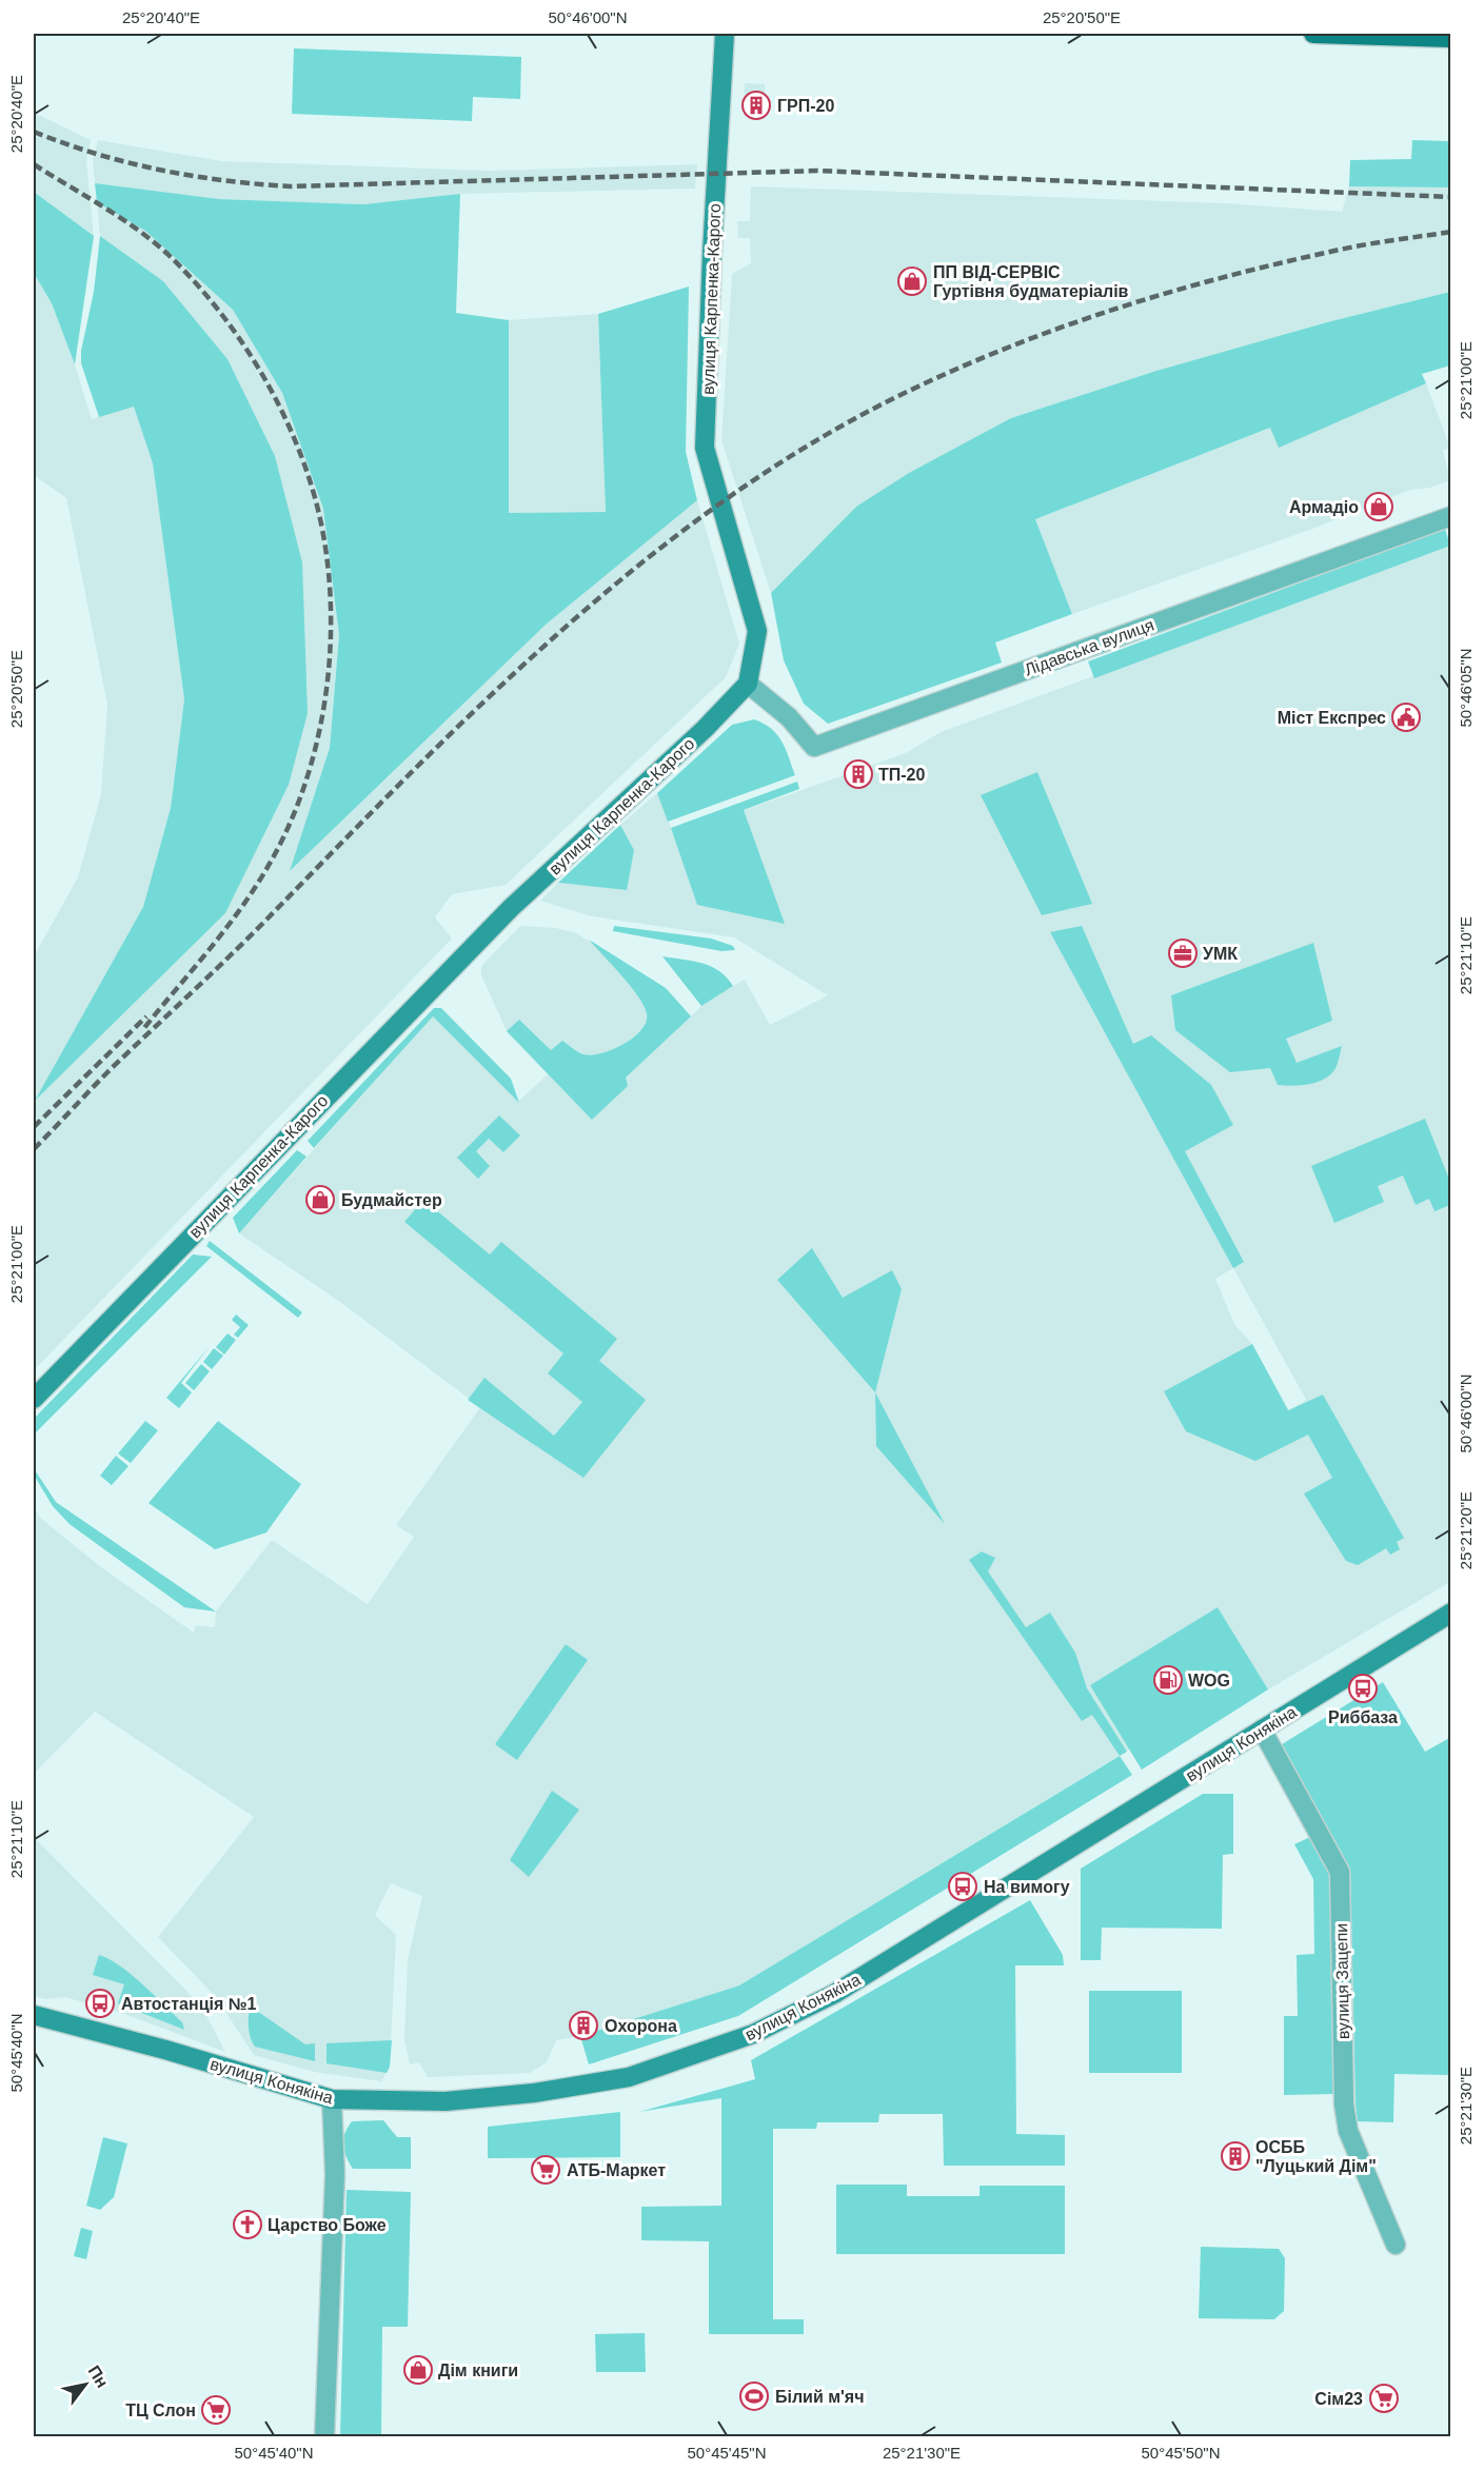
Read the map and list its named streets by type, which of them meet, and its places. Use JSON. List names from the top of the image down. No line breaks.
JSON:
{"streets":{"main road":["вулиця Карпенка-Карого","вулиця Конякіна"],"street":["Лідавська вулиця","вулиця Зацепи"]},"crossings":[["вулиця Карпенка-Карого","Лідавська вулиця"],["вулиця Конякіна","вулиця Зацепи"]],"places":{"building":["ГРП-20","ТП-20","Охорона","ОСББ \"Луцький Дім\""],"shop":["ПП ВІД-СЕРВІС Гуртівня будматеріалів","Армадіо","Будмайстер","Дім книги"],"public building":["Міст Експрес"],"office":["УМК"],"fuel station":["WOG"],"bus stop":["Риббаза","На вимогу","Автостанція №1"],"supermarket":["АТБ-Маркет","Сім23","ТЦ Слон"],"church":["Царство Боже"],"sports":["Білий м'яч"]},"north":"top right","coordinates":["25°20'40\"E","50°46'00\"N","25°20'50\"E","25°21'00\"E","50°46'05\"N","25°21'10\"E","25°21'20\"E","50°45'40\"N","25°21'30\"E","50°45'45\"N","50°45'50\"N"]}
